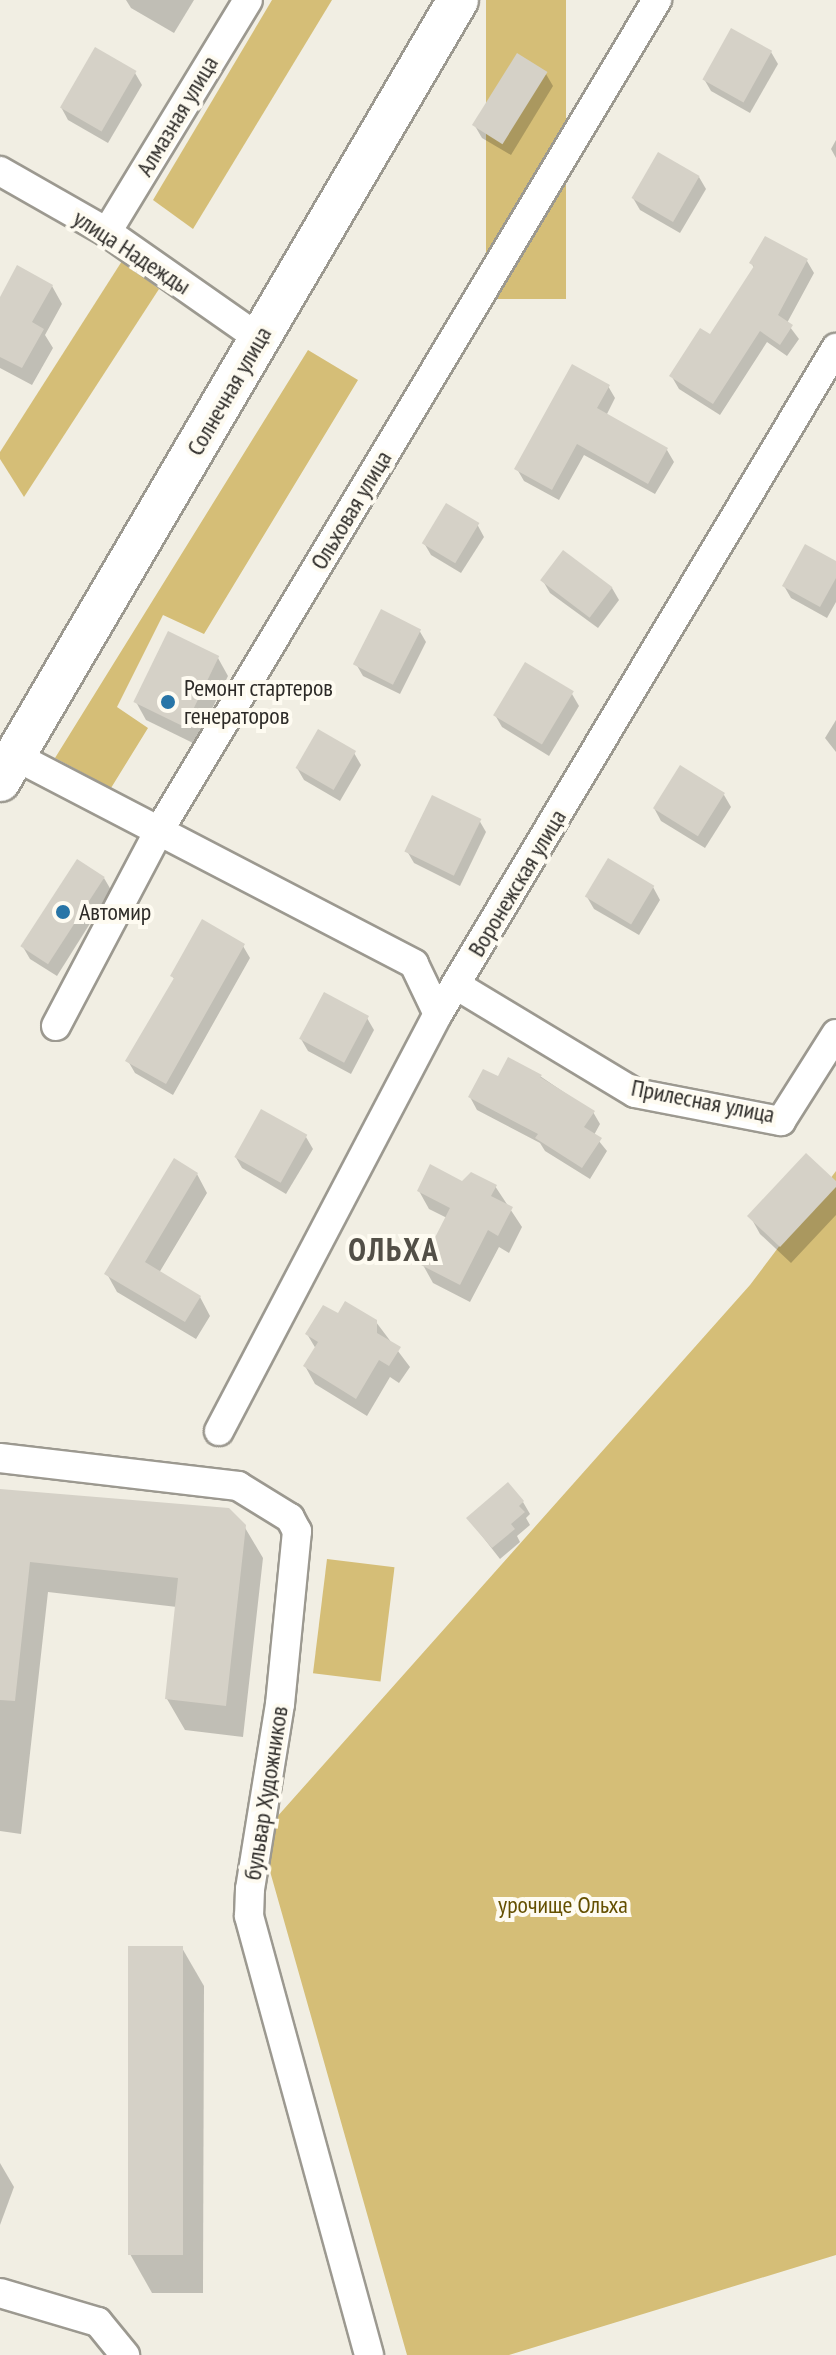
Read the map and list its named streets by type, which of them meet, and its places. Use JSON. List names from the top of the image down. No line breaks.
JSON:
{"streets":{"street":["Алмазная улица","улица Надежды","Солнечная улица","Ольховая улица","Воронежская улица","Прилесная улица","бульвар Художников"]},"crossings":[["Алмазная улица","улица Надежды"],["улица Надежды","Солнечная улица"],["Воронежская улица","Прилесная улица"]],"districts":["ОЛЬХА"],"parks":["урочище Ольха"],"places":["Ремонт стартеров генераторов","Автомир"]}
